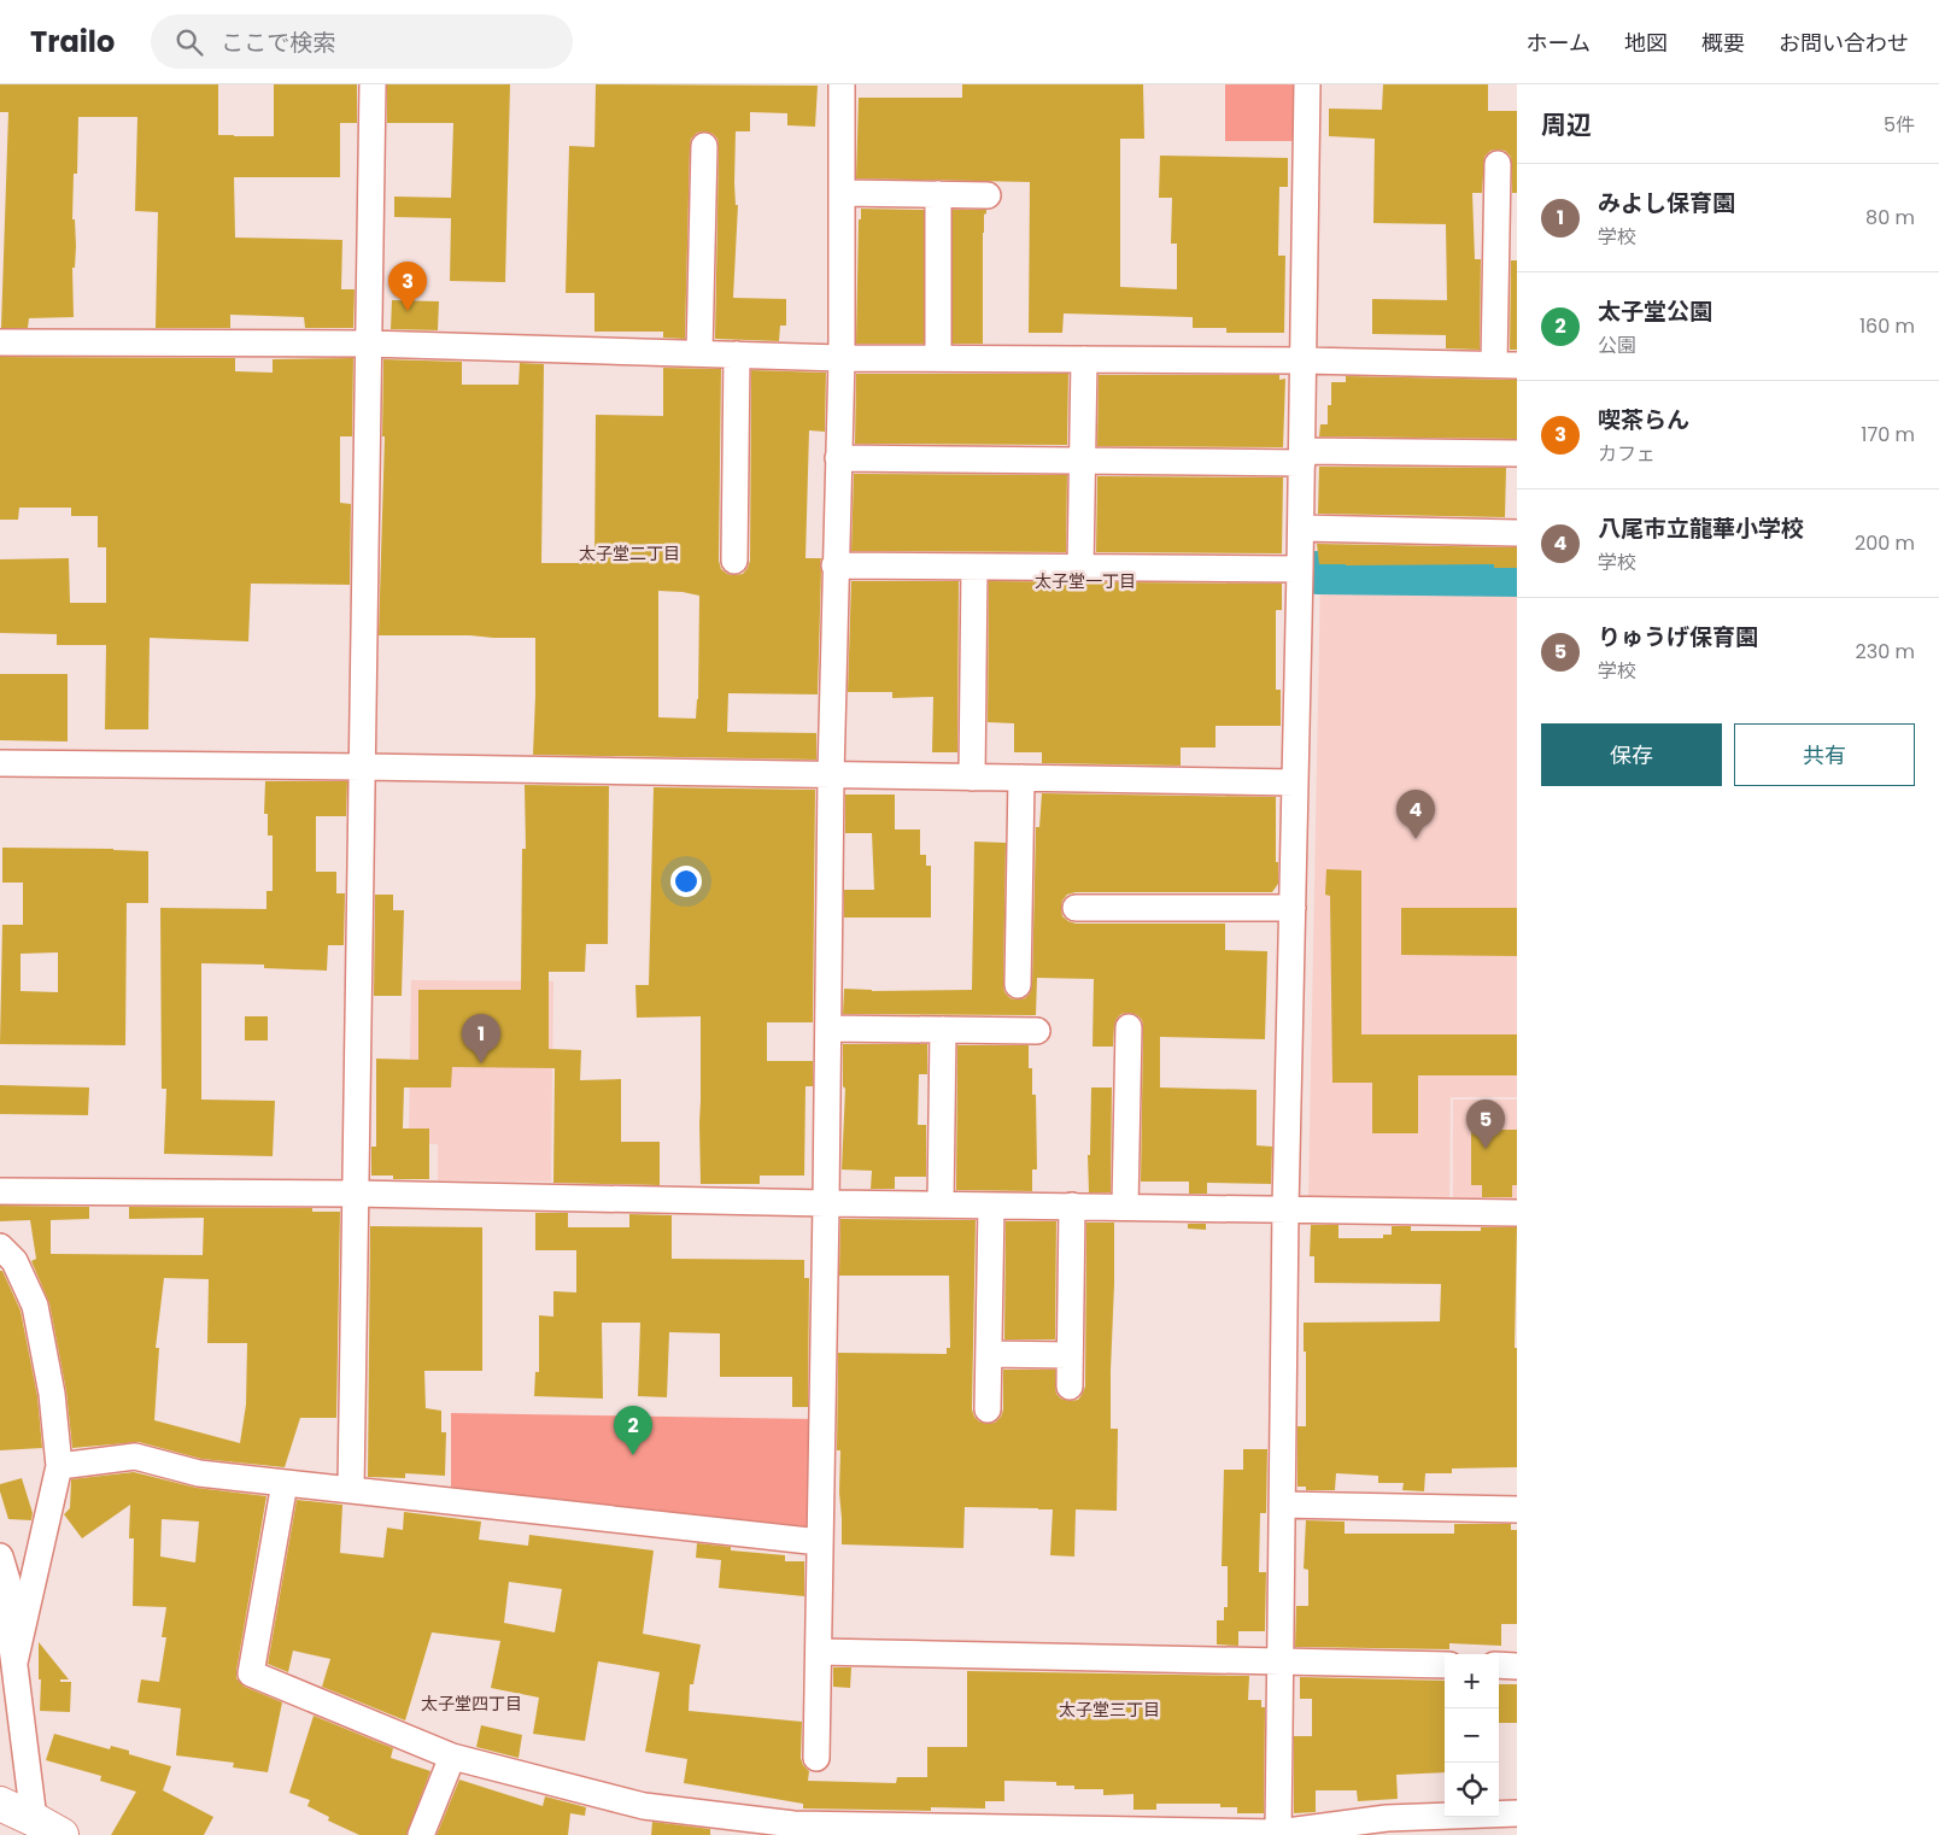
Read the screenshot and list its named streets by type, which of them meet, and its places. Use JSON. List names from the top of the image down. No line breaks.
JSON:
{"districts":["太子堂二丁目","太子堂一丁目","太子堂四丁目","太子堂三丁目"],"page":{"header":"Trailo","search":"ここで検索","nav":["ホーム","地図","概要","お問い合わせ"],"heading":["周辺","5件"],"list":[{"mark":"1","name":"みよし保育園","note":"学校","value":"80 m"},{"mark":"2","name":"太子堂公園","note":"公園","value":"160 m"},{"mark":"3","name":"喫茶らん","note":"カフェ","value":"170 m"},{"mark":"4","name":"八尾市立龍華小学校","note":"学校","value":"200 m"},{"mark":"5","name":"りゅうげ保育園","note":"学校","value":"230 m"}],"pins":["3","4","1","5","2"],"buttons":["保存","共有"],"map_buttons":["+","−"]}}
